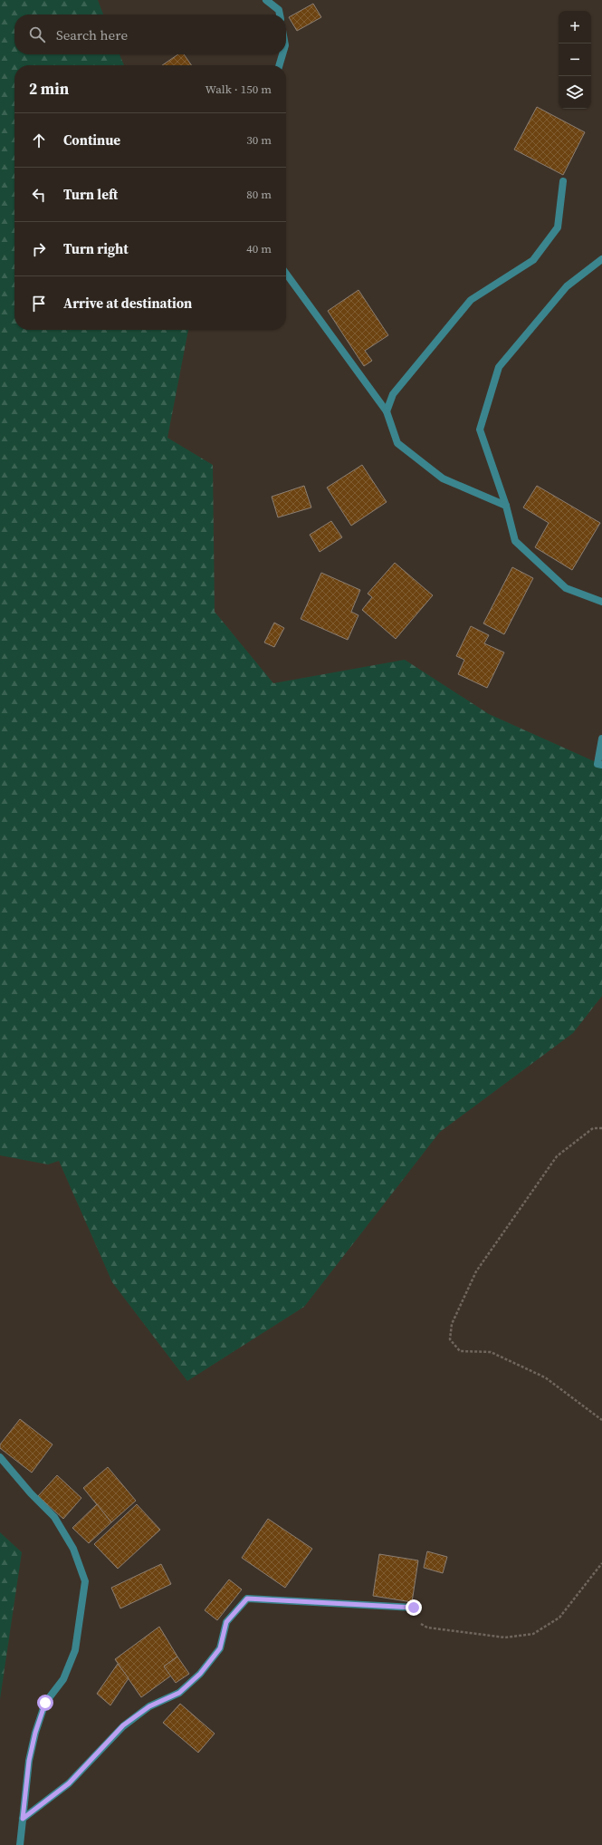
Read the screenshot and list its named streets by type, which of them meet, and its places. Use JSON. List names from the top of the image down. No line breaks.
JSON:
{"page":{"map_buttons":["+","−"],"search":"Search here","heading":["2 min","Walk · 150 m"],"list":[["Continue","30 m"],["Turn left","80 m"],["Turn right","40 m"],"Arrive at destination"]}}
